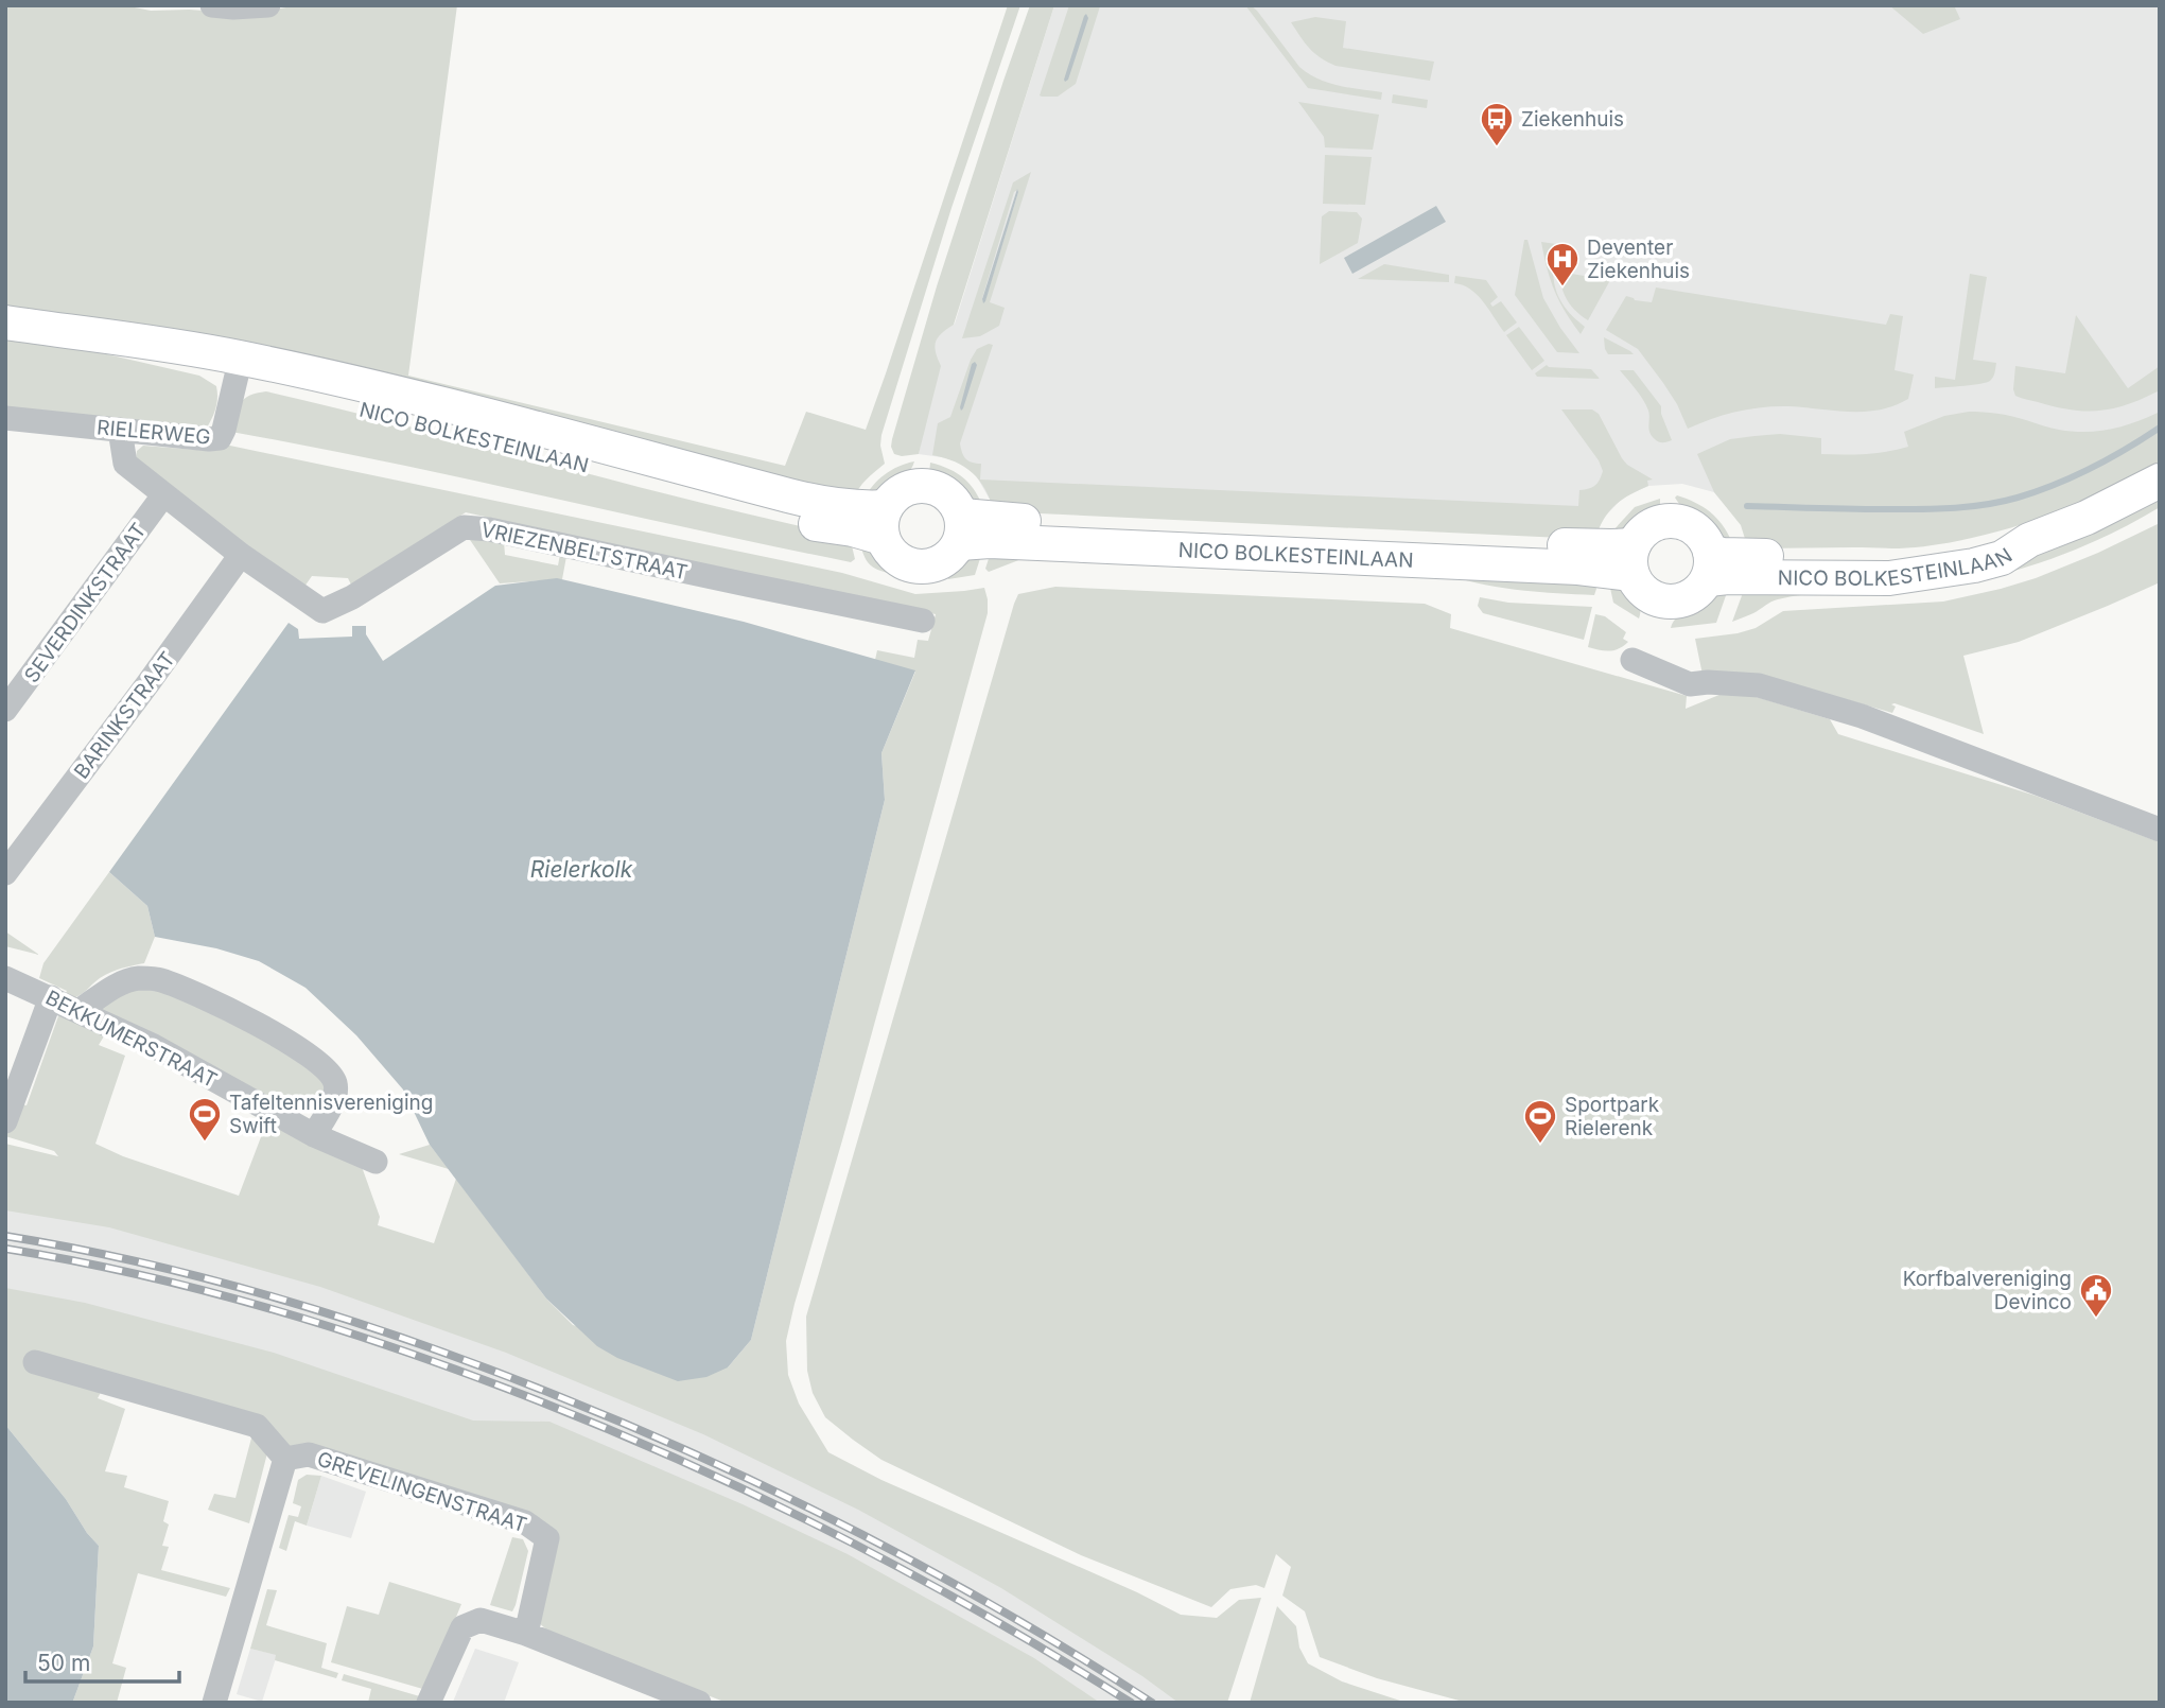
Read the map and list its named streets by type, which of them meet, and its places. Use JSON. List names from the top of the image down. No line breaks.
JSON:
{"streets":{"street":["RIELERWEG","NICO BOLKESTEINLAAN","VRIEZENBELTSTRAAT","SEVERDINKSTRAAT","BARINKSTRAAT","BEKKUMERSTRAAT","GREVELINGENSTRAAT"]},"crossings":[["RIELERWEG","NICO BOLKESTEINLAAN"],["RIELERWEG","VRIEZENBELTSTRAAT"],["VRIEZENBELTSTRAAT","SEVERDINKSTRAAT"],["VRIEZENBELTSTRAAT","BARINKSTRAAT"]],"water":["Rielerkolk"],"places":{"bus stop":["Ziekenhuis"],"hospital":["Deventer Ziekenhuis"],"sports":["Tafeltennisvereniging Swift","Sportpark Rielerenk"],"public building":["Korfbalvereniging Devinco"]},"scale_bar":"50 m"}
